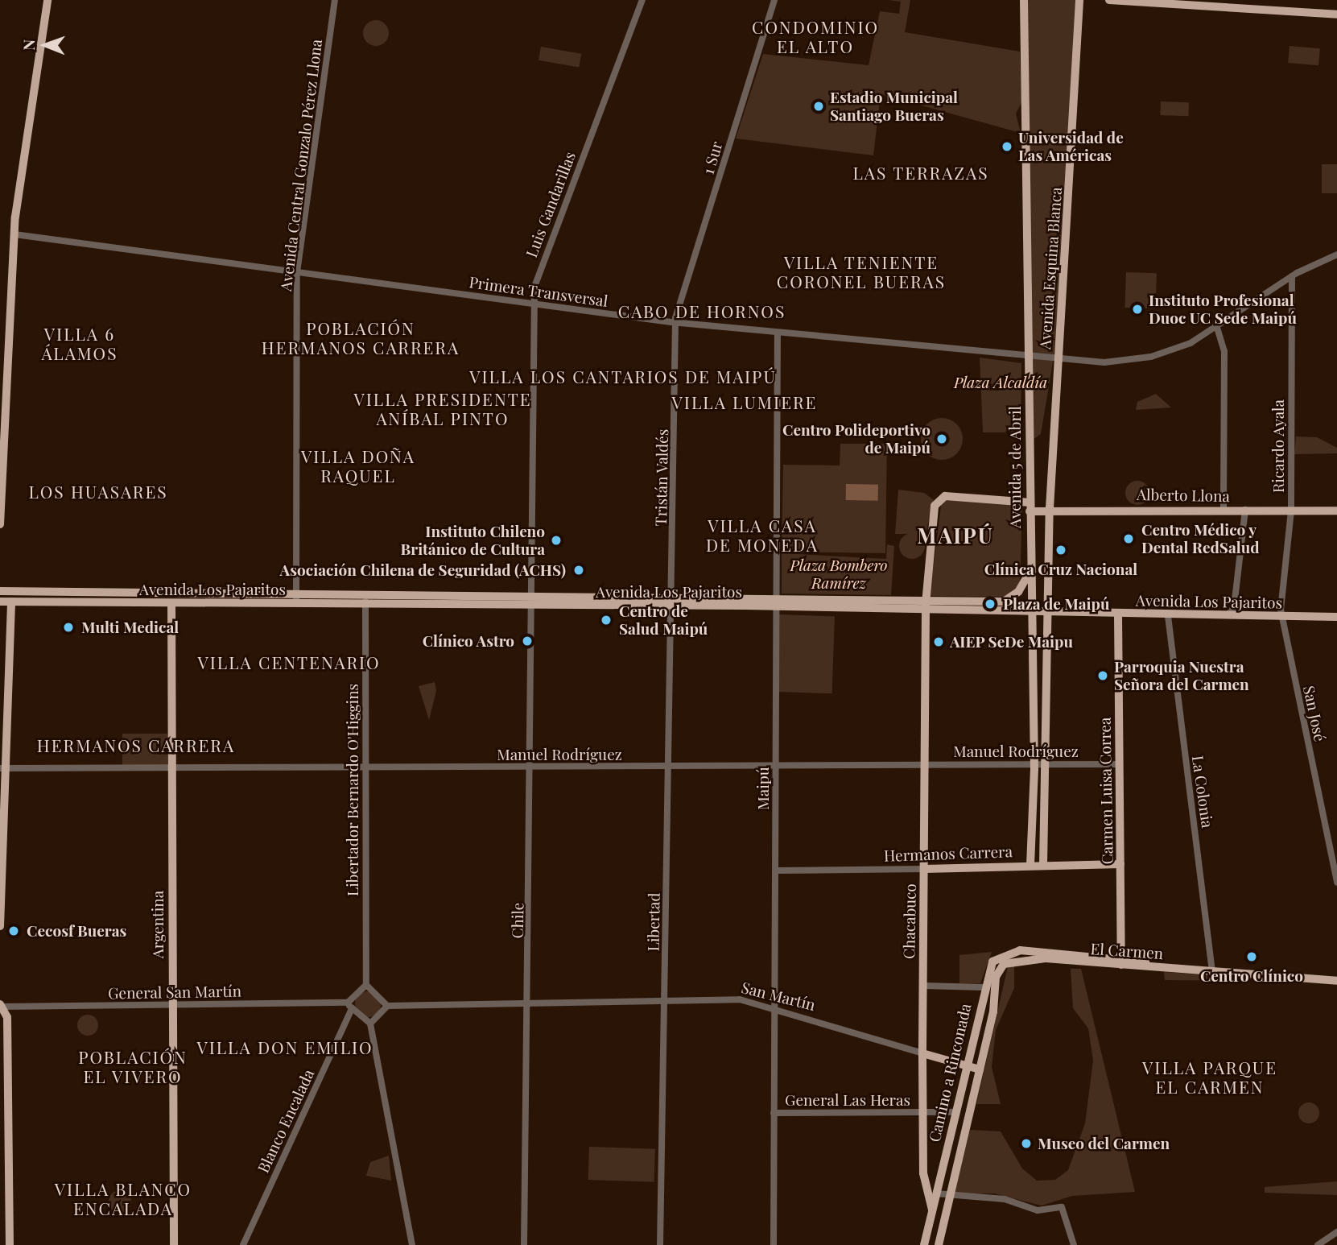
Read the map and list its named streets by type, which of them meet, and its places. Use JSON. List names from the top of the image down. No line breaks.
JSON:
{"streets":{"main road":["Avenida Esquina Blanca","Avenida 5 de Abril","Alberto Llona","Avenida Los Pajaritos","Carmen Luisa Correa","Hermanos Carrera","Chacabuco","Argentina","El Carmen","San Martín","Camino a Rinconada"],"street":["1 Sur","Avenida Central Gonzalo Pérez Llona","Luis Gandarillas","Primera Transversal","Ricardo Ayala","Tristán Valdés","San José","Manuel Rodríguez","Maipú","Libertador Bernardo O'Higgins","La Colonia","Chile","Libertad","General San Martín","General Las Heras","Blanco Encalada"]},"crossings":[["1 Sur","Primera Transversal"],["1 Sur","Tristán Valdés"],["Avenida Central Gonzalo Pérez Llona","Primera Transversal"],["Avenida Central Gonzalo Pérez Llona","Avenida Los Pajaritos"],["Luis Gandarillas","Primera Transversal"],["Luis Gandarillas","Avenida Los Pajaritos"],["Luis Gandarillas","Chile"],["Avenida Esquina Blanca","Primera Transversal"],["Avenida Esquina Blanca","Alberto Llona"],["Avenida Esquina Blanca","Avenida Los Pajaritos"],["Primera Transversal","Ricardo Ayala"],["Primera Transversal","Avenida 5 de Abril"],["Primera Transversal","Tristán Valdés"],["Primera Transversal","Maipú"],["Ricardo Ayala","Alberto Llona"],["Ricardo Ayala","Avenida Los Pajaritos"],["Ricardo Ayala","San José"],["Avenida 5 de Abril","Alberto Llona"],["Avenida 5 de Abril","Avenida Los Pajaritos"],["Avenida 5 de Abril","Manuel Rodríguez"],["Avenida 5 de Abril","Hermanos Carrera"],["Tristán Valdés","Avenida Los Pajaritos"],["Tristán Valdés","Libertad"],["Alberto Llona","Chacabuco"],["Avenida Los Pajaritos","San José"],["Avenida Los Pajaritos","Maipú"],["Avenida Los Pajaritos","Libertador Bernardo O'Higgins"],["Avenida Los Pajaritos","Carmen Luisa Correa"],["Avenida Los Pajaritos","La Colonia"],["Avenida Los Pajaritos","Chile"],["Avenida Los Pajaritos","Chacabuco"],["Avenida Los Pajaritos","Libertad"],["Avenida Los Pajaritos","Argentina"],["Manuel Rodríguez","Maipú"],["Manuel Rodríguez","Libertador Bernardo O'Higgins"],["Manuel Rodríguez","Carmen Luisa Correa"],["Manuel Rodríguez","Chile"],["Manuel Rodríguez","Chacabuco"],["Manuel Rodríguez","Libertad"],["Manuel Rodríguez","Argentina"],["Maipú","Hermanos Carrera"],["Maipú","San Martín"],["Maipú","General Las Heras"],["Carmen Luisa Correa","Hermanos Carrera"],["Carmen Luisa Correa","El Carmen"],["La Colonia","El Carmen"],["Hermanos Carrera","Chacabuco"],["Chile","San Martín"],["Chacabuco","San Martín"],["Chacabuco","Camino a Rinconada"],["Chacabuco","General Las Heras"],["Libertad","San Martín"],["Argentina","General San Martín"],["El Carmen","Camino a Rinconada"],["General San Martín","Blanco Encalada"],["San Martín","Camino a Rinconada"],["Camino a Rinconada","General Las Heras"]],"districts":["CONDOMINIO EL ALTO","LAS TERRAZAS","VILLA TENIENTE CORONEL BUERAS","CABO DE HORNOS","POBLACIÓN HERMANOS CARRERA","VILLA 6 ÁLAMOS","VILLA LOS CANTARIOS DE MAIPÚ","VILLA PRESIDENTE ANÍBAL PINTO","VILLA LUMIERE","VILLA DOÑA RAQUEL","LOS HUASARES","VILLA CASA DE MONEDA","MAIPÚ","VILLA CENTENARIO","HERMANOS CARRERA","VILLA DON EMILIO","POBLACIÓN EL VIVERO","VILLA PARQUE EL CARMEN","VILLA BLANCO ENCALADA"],"parks":["Plaza Alcaldía","Plaza Bombero Ramírez"],"places":["Estadio Municipal Santiago Bueras","Universidad de Las Américas","Instituto Profesional Duoc UC Sede Maipú","Centro Polideportivo de Maipú","Centro Médico y Dental RedSalud","Instituto Chileno Británico de Cultura","Clínica Cruz Nacional","Asociación Chilena de Seguridad (ACHS)","Plaza de Maipú","Centro de Salud Maipú","Multi Medical","Clínico Astro","AIEP SeDe Maipu","Parroquia Nuestra Señora del Carmen","Cecosf Bueras","Centro Clínico","Museo del Carmen"],"north":"left"}
